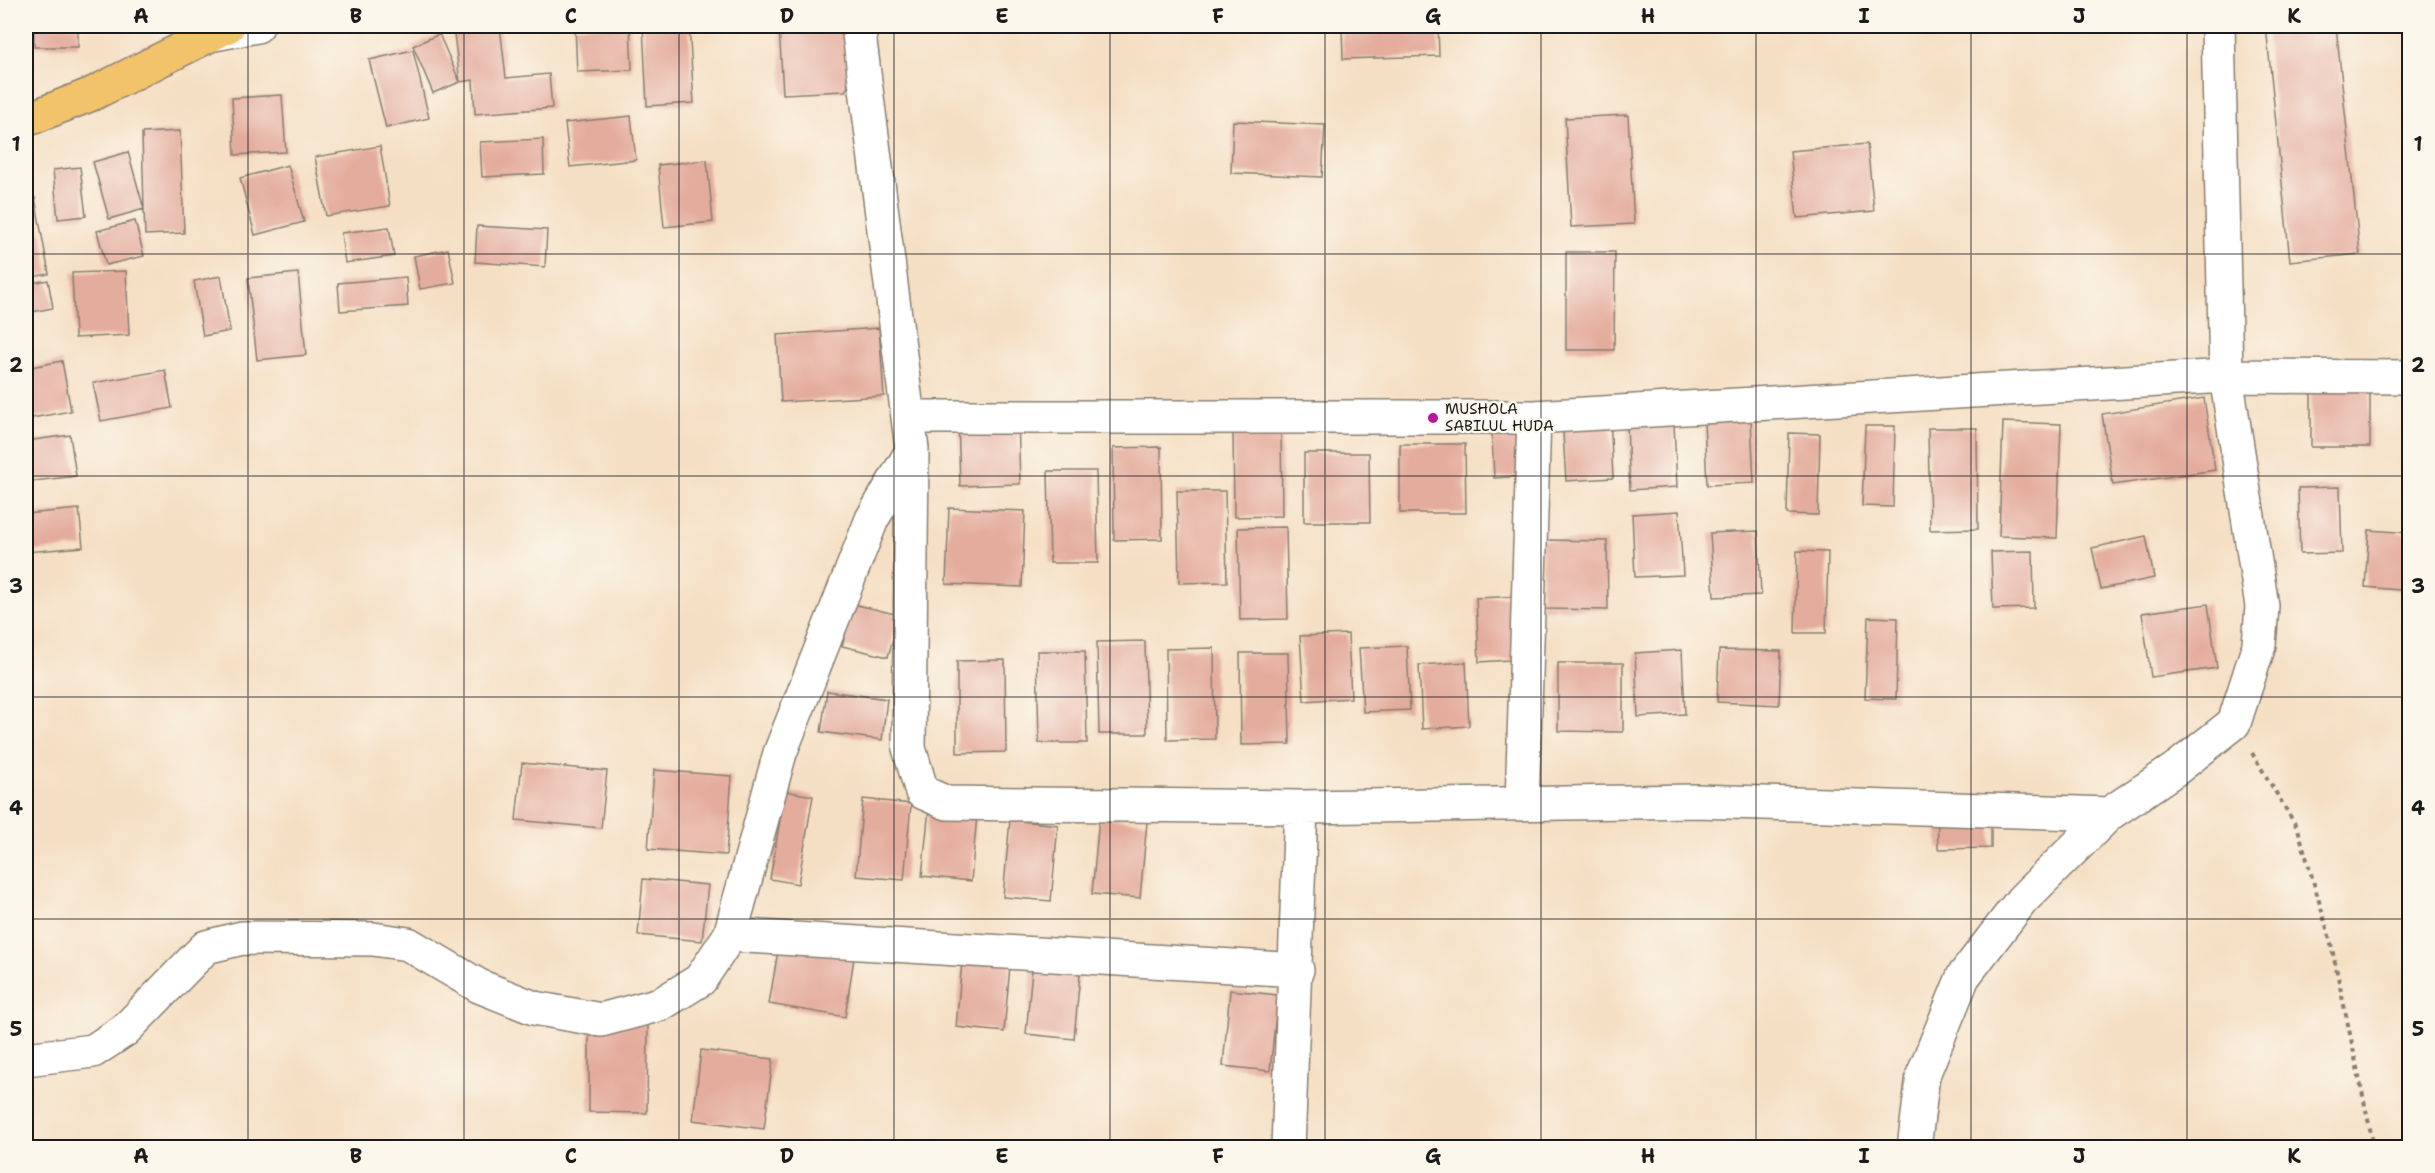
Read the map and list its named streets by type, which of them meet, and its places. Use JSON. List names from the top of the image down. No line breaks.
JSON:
{"places":["MUSHOLA SABILUL HUDA"],"grid":{"columns":["A","B","C","D","E","F","G","H","I","J","K"],"rows":["1","2","3","4","5"]}}
